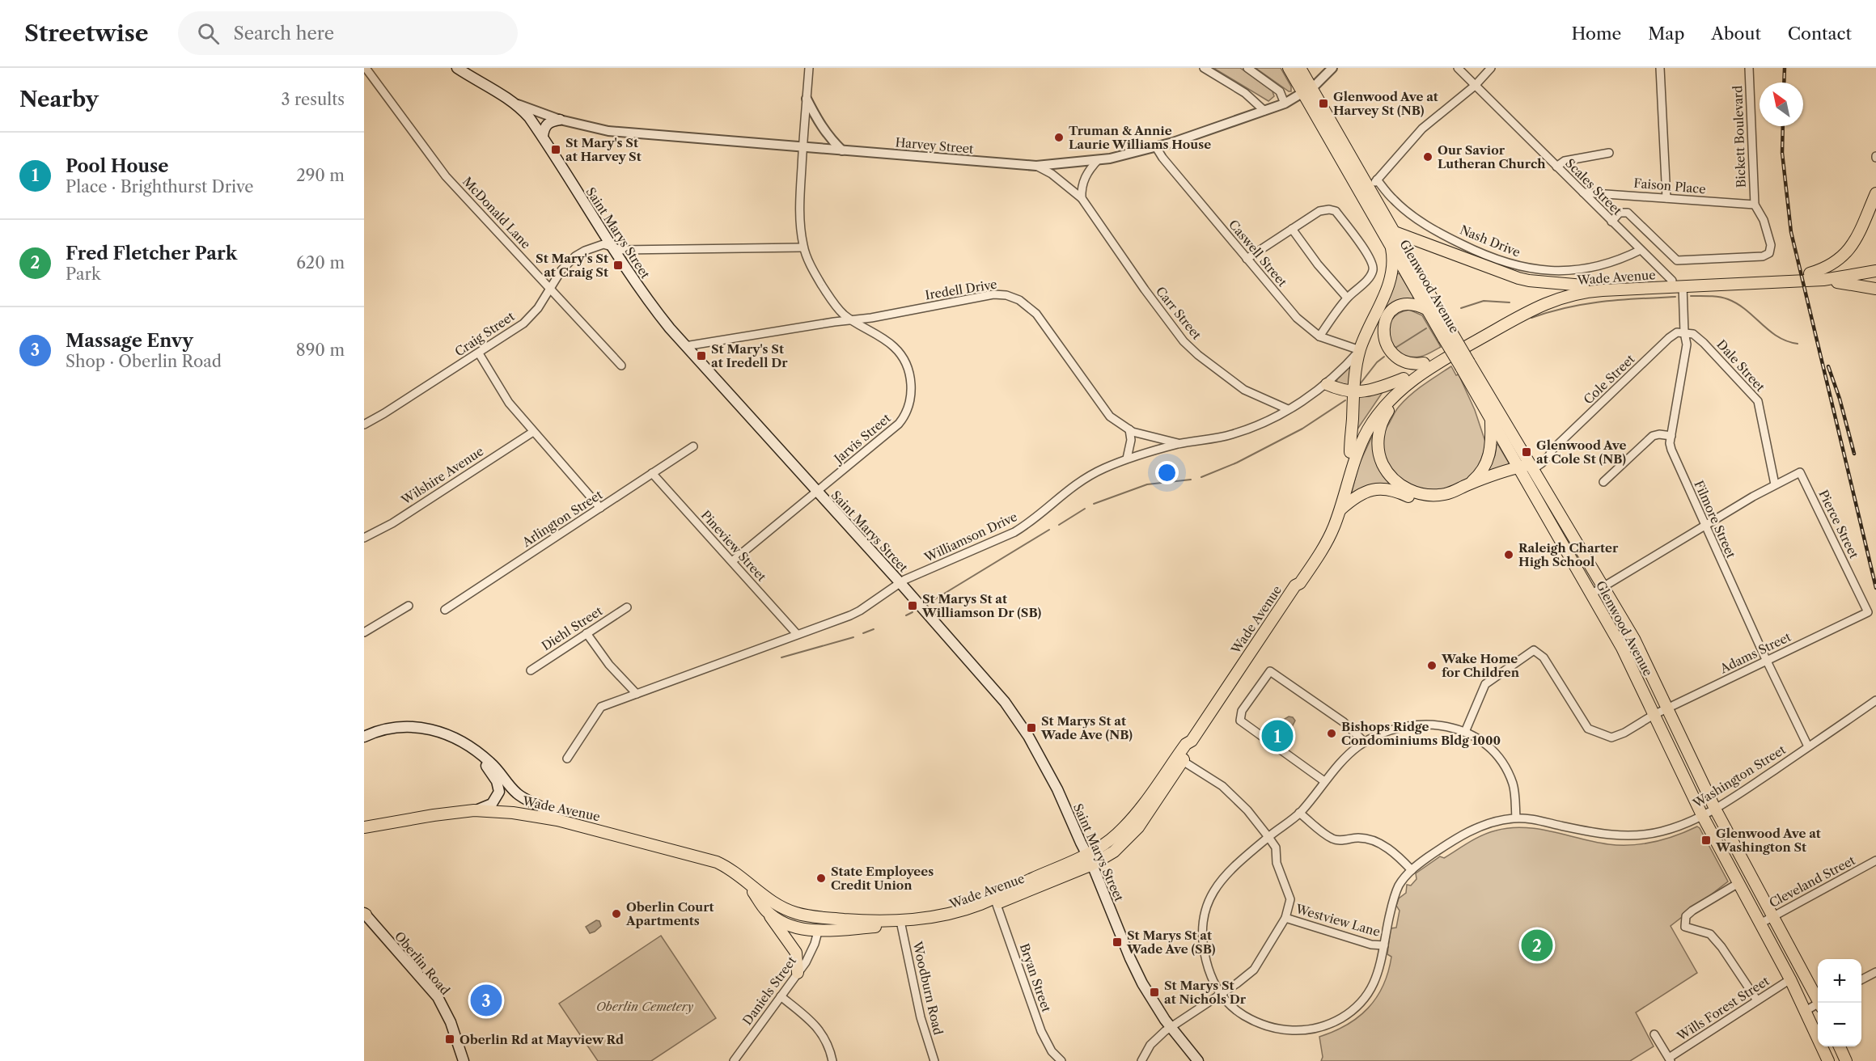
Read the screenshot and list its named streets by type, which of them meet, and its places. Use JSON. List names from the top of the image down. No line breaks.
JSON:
{"streets":{"main road":["Saint Marys Street","Wade Avenue","Glenwood Avenue","Oberlin Road"],"street":["Bickett Boulevard","Harvey Street","Faison Place","Scales Street","McDonald Lane","Nash Drive","Caswell Street","Iredell Drive","Carr Street","Craig Street","Dale Street","Cole Street","Jarvis Street","Wilshire Avenue","Arlington Street","Filmore Street","Pierce Street","Williamson Drive","Pineview Street","Diehl Street","Adams Street","Washington Street","Cleveland Street","Westview Lane","Bryan Street","Woodburn Road","Daniels Street","Wills Forest Street"]},"crossings":[["Bickett Boulevard","Faison Place"],["Harvey Street","Saint Marys Street"],["Harvey Street","Caswell Street"],["Harvey Street","Glenwood Avenue"],["Harvey Street","Carr Street"],["Harvey Street","Jarvis Street"],["Faison Place","Scales Street"],["Scales Street","Nash Drive"],["Scales Street","Wade Avenue"],["McDonald Lane","Craig Street"],["Saint Marys Street","Wade Avenue"],["Saint Marys Street","Iredell Drive"],["Saint Marys Street","Craig Street"],["Saint Marys Street","Jarvis Street"],["Saint Marys Street","Williamson Drive"],["Nash Drive","Glenwood Avenue"],["Caswell Street","Williamson Drive"],["Wade Avenue","Filmore Street"],["Wade Avenue","Bryan Street"],["Wade Avenue","Woodburn Road"],["Wade Avenue","Daniels Street"],["Glenwood Avenue","Cole Street"],["Glenwood Avenue","Adams Street"],["Glenwood Avenue","Washington Street"],["Glenwood Avenue","Cleveland Street"],["Glenwood Avenue","Wills Forest Street"],["Iredell Drive","Jarvis Street"],["Iredell Drive","Williamson Drive"],["Carr Street","Williamson Drive"],["Craig Street","Jarvis Street"],["Dale Street","Cole Street"],["Dale Street","Filmore Street"],["Dale Street","Pierce Street"],["Cole Street","Filmore Street"],["Jarvis Street","Pineview Street"],["Arlington Street","Pineview Street"],["Filmore Street","Adams Street"],["Filmore Street","Washington Street"],["Pierce Street","Adams Street"],["Williamson Drive","Pineview Street"],["Adams Street","Washington Street"],["Washington Street","Westview Lane"]],"parks":["Oberlin Cemetery"],"places":{"transit":["Glenwood Ave at Harvey St (NB)","St Mary's St at Harvey St","St Mary's St at Craig St","St Mary's St at Iredell Dr","Glenwood Ave at Cole St (NB)","St Marys St at Williamson Dr (SB)","St Marys St at Wade Ave (NB)","Glenwood Ave at Washington St","St Marys St at Wade Ave (SB)","St Marys St at Nichols Dr","Oberlin Rd at Mayview Rd"],"other":["Truman & Annie Laurie Williams House","Our Savior Lutheran Church","Raleigh Charter High School","Wake Home for Children","Bishops Ridge Condominiums Bldg 1000","State Employees Credit Union","Oberlin Court Apartments"]},"north":"top left","page":{"header":"Streetwise","search":"Search here","nav":["Home","Map","About","Contact"],"heading":["Nearby","3 results"],"list":[{"mark":"1","name":"Pool House","note":"Place · Brighthurst Drive","value":"290 m"},{"mark":"2","name":"Fred Fletcher Park","note":"Park","value":"620 m"},{"mark":"3","name":"Massage Envy","note":"Shop · Oberlin Road","value":"890 m"}],"pins":["1","2","3"],"map_buttons":["+","−"]}}
